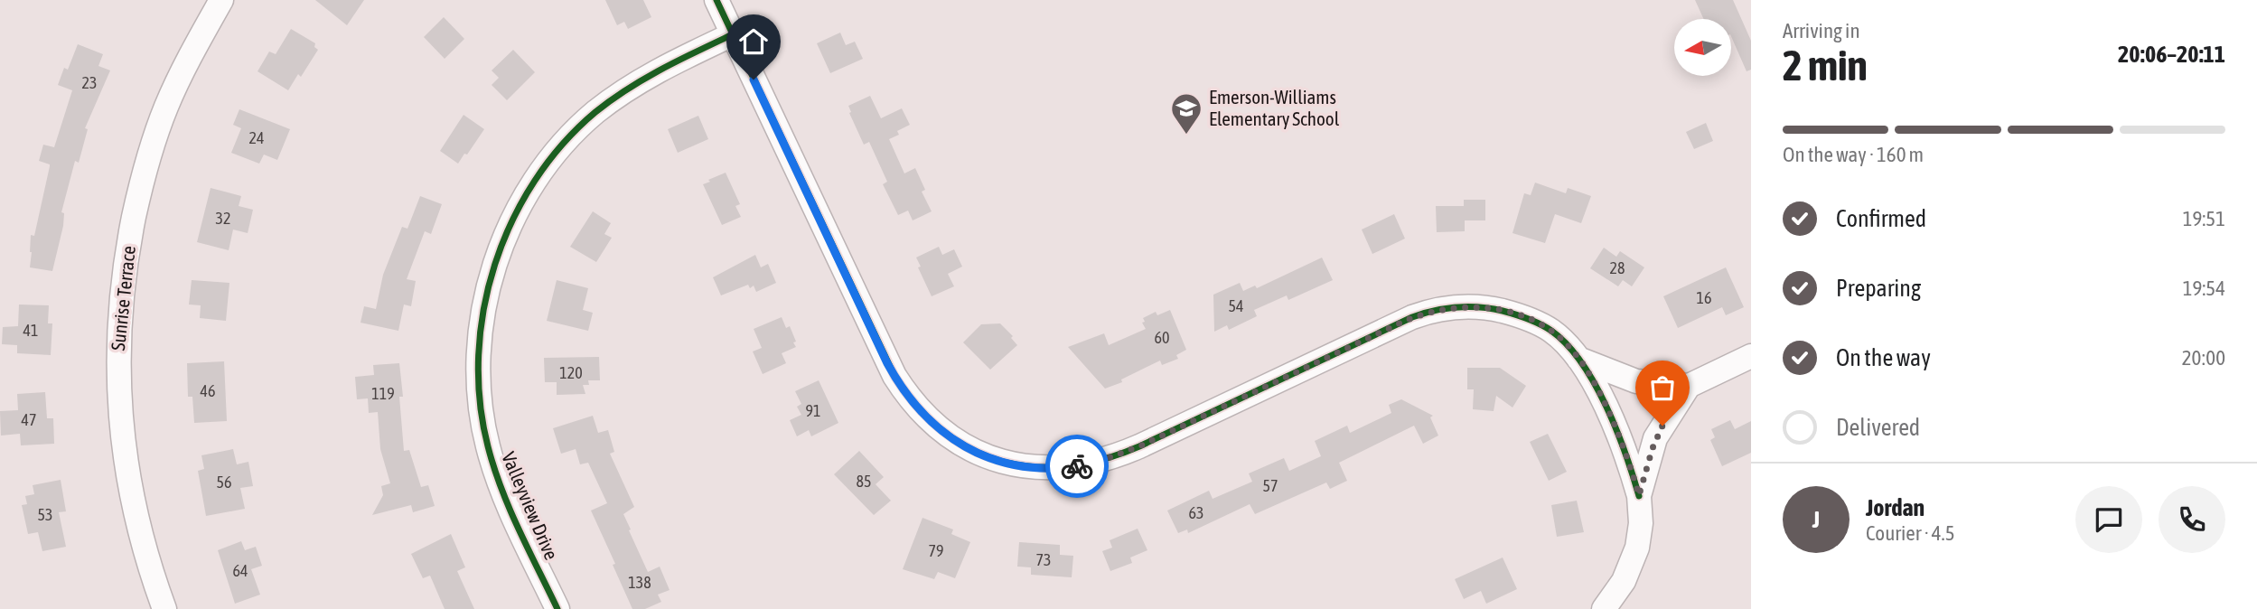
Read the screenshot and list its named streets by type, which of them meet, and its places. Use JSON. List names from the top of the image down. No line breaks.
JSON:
{"streets":{"street":["Sunrise Terrace","Valleyview Drive"]},"places":{"school or university":["Emerson-Williams Elementary School"]},"house_numbers":["23","24","32","28","16","54","41","60","120","46","119","91","47","85","56","57","63","53","79","73","64","138"],"north":"left","page":{"heading":["2 min","Arriving in","20:06–20:11"],"panel":["Jordan","Courier · 4.5"],"bar":"On the way · 160 m","list":[["Confirmed","19:51"],["Preparing","19:54"],["On the way","20:00"],"Delivered"],"round":"J"}}
